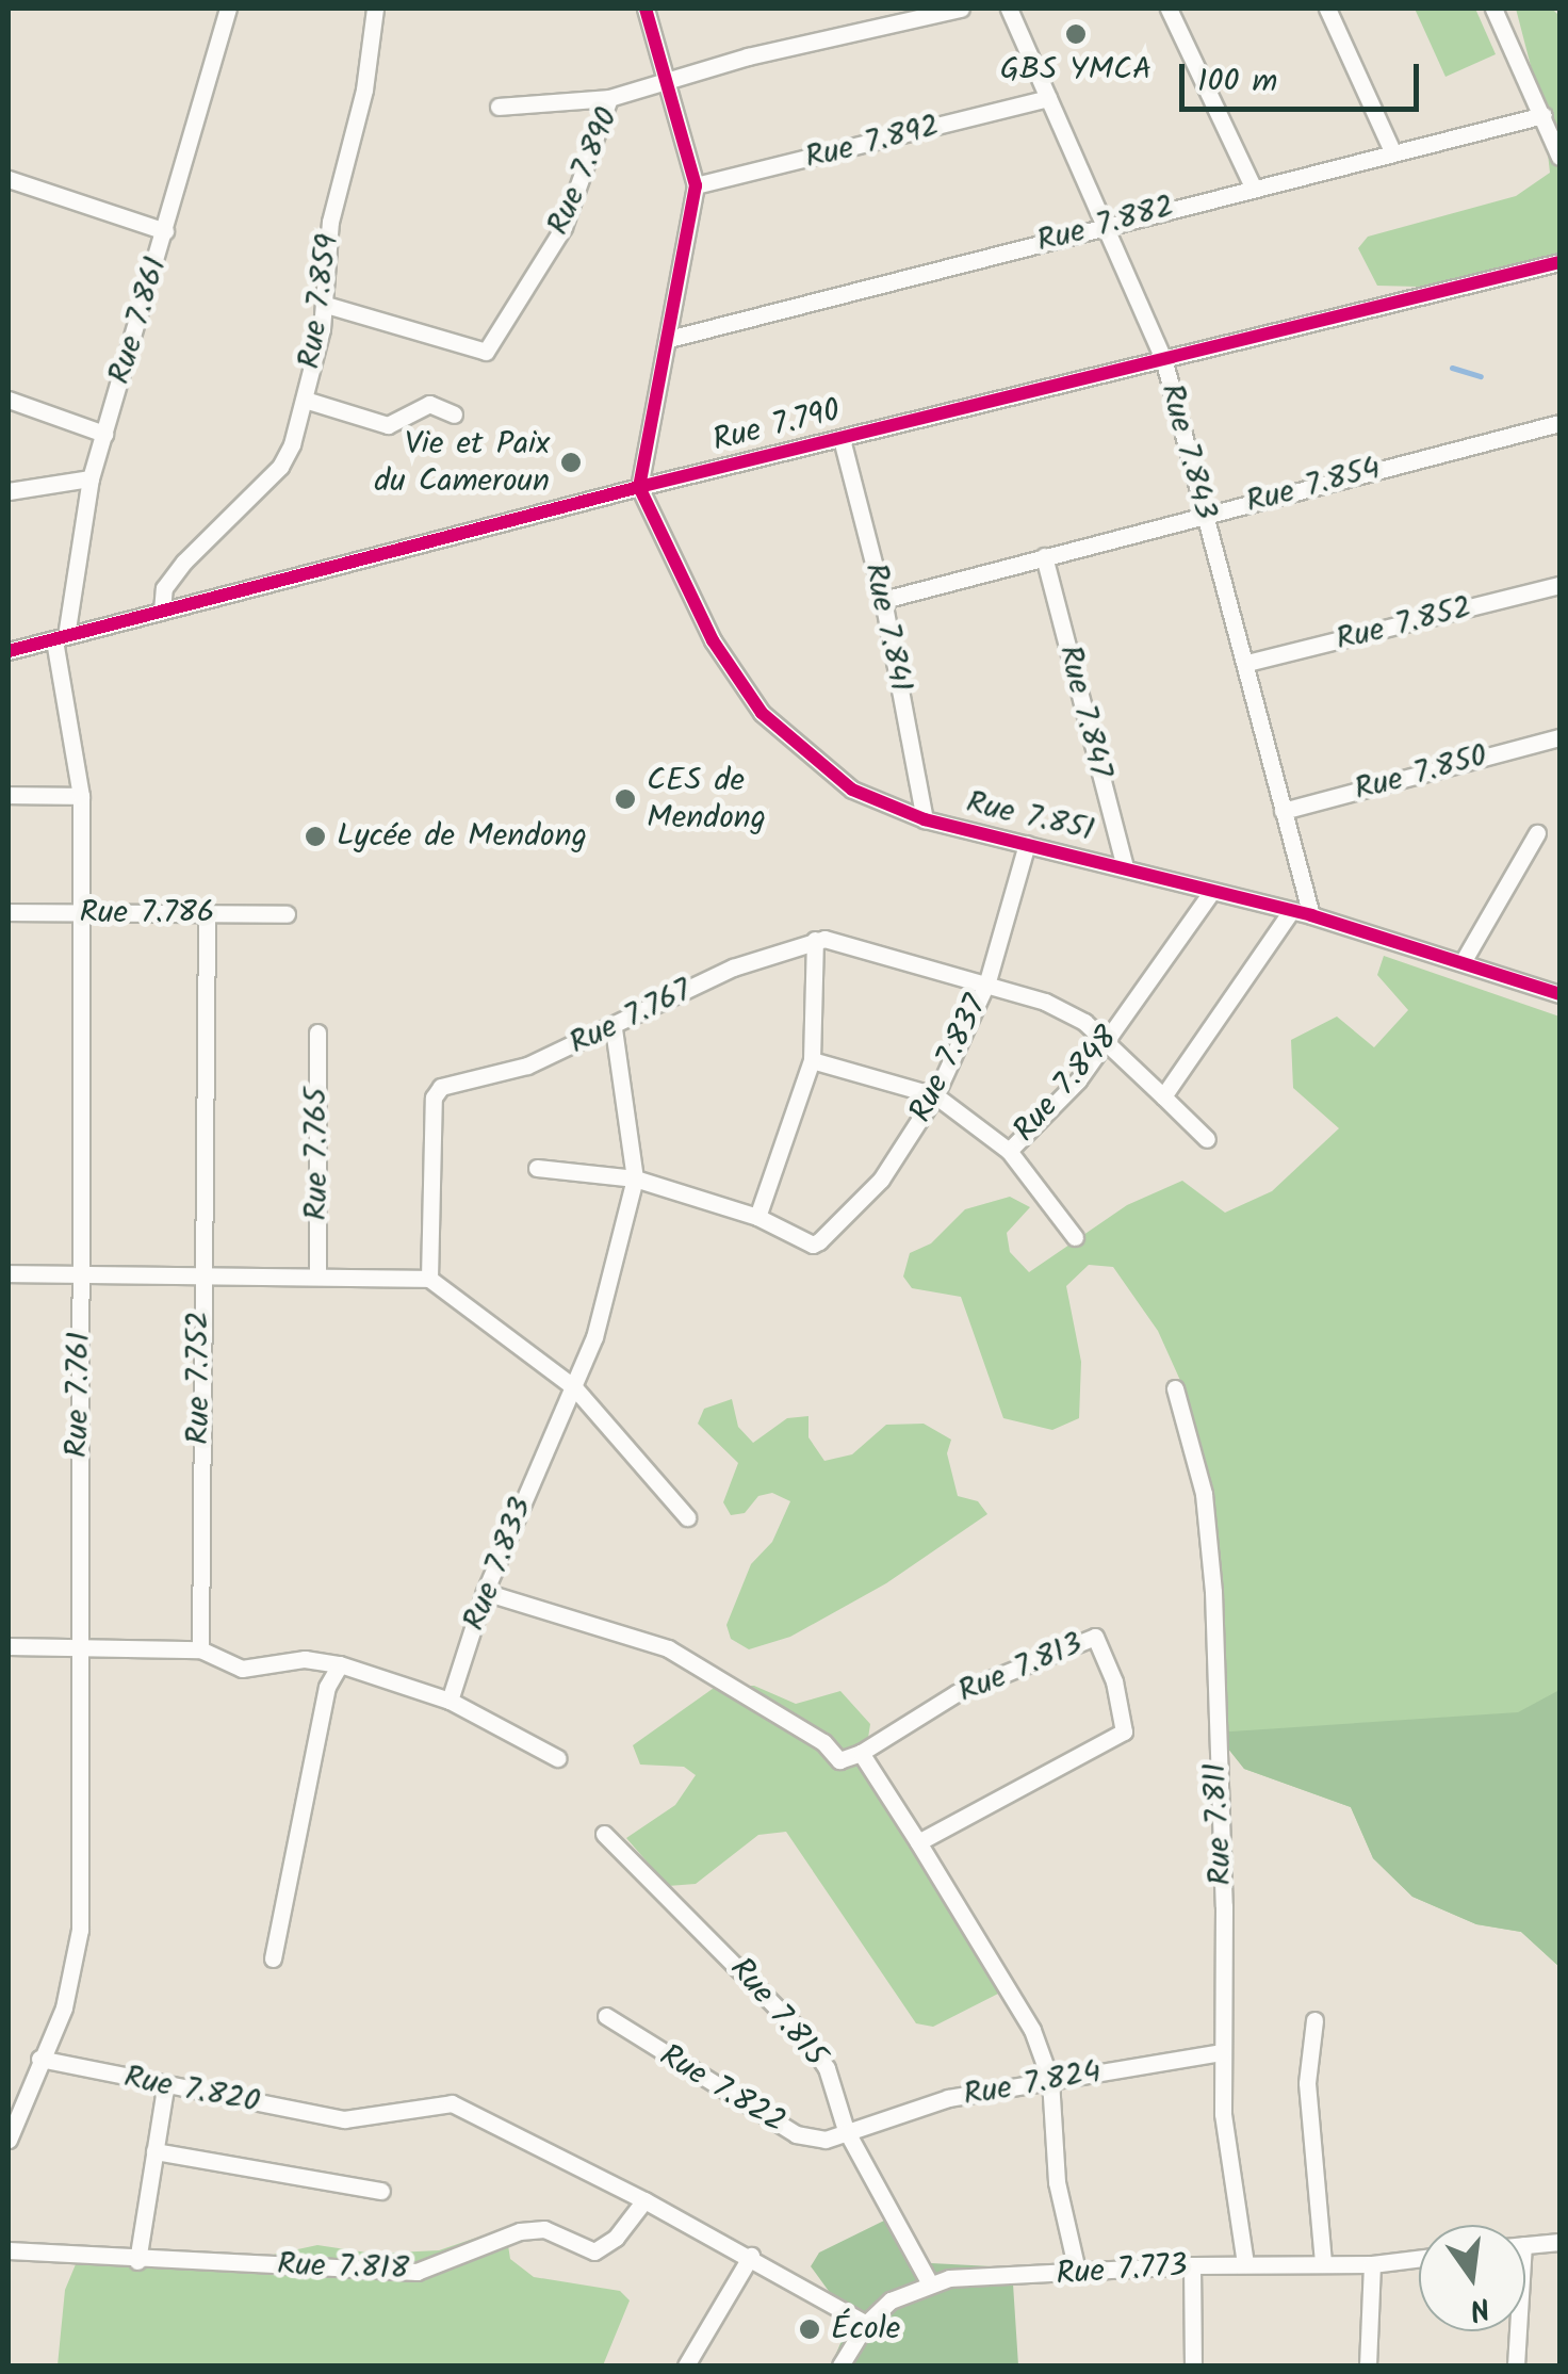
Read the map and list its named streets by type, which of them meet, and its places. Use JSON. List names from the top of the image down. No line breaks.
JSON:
{"streets":{"street":["Rue 7.892","Rue 7.890","Rue 7.882","Rue 7.859","Rue 7.861","Rue 7.790","Rue 7.843","Rue 7.854","Rue 7.852","Rue 7.841","Rue 7.847","Rue 7.850","Rue 7.851","Rue 7.786","Rue 7.767","Rue 7.837","Rue 7.848","Rue 7.765","Rue 7.752","Rue 7.761","Rue 7.833","Rue 7.813","Rue 7.811","Rue 7.815","Rue 7.824","Rue 7.822","Rue 7.820","Rue 7.818","Rue 7.773"]},"crossings":[["Rue 7.892","Rue 7.843"],["Rue 7.890","Rue 7.859"],["Rue 7.882","Rue 7.843"],["Rue 7.859","Rue 7.790"],["Rue 7.861","Rue 7.790"],["Rue 7.861","Rue 7.761"],["Rue 7.790","Rue 7.843"],["Rue 7.790","Rue 7.841"],["Rue 7.790","Rue 7.851"],["Rue 7.790","Rue 7.761"],["Rue 7.843","Rue 7.854"],["Rue 7.843","Rue 7.852"],["Rue 7.843","Rue 7.850"],["Rue 7.843","Rue 7.851"],["Rue 7.854","Rue 7.841"],["Rue 7.854","Rue 7.847"],["Rue 7.841","Rue 7.851"],["Rue 7.847","Rue 7.851"],["Rue 7.851","Rue 7.837"],["Rue 7.851","Rue 7.848"],["Rue 7.786","Rue 7.752"],["Rue 7.786","Rue 7.761"],["Rue 7.767","Rue 7.837"],["Rue 7.767","Rue 7.848"],["Rue 7.767","Rue 7.833"],["Rue 7.837","Rue 7.848"],["Rue 7.761","Rue 7.820"],["Rue 7.811","Rue 7.824"],["Rue 7.811","Rue 7.773"],["Rue 7.815","Rue 7.824"],["Rue 7.815","Rue 7.822"],["Rue 7.815","Rue 7.773"],["Rue 7.824","Rue 7.822"],["Rue 7.820","Rue 7.818"]],"places":["GBS YMCA","Vie et Paix du Cameroun","CES de Mendong","Lycée de Mendong","École"],"scale_bar":"100 m","north":"bottom"}
